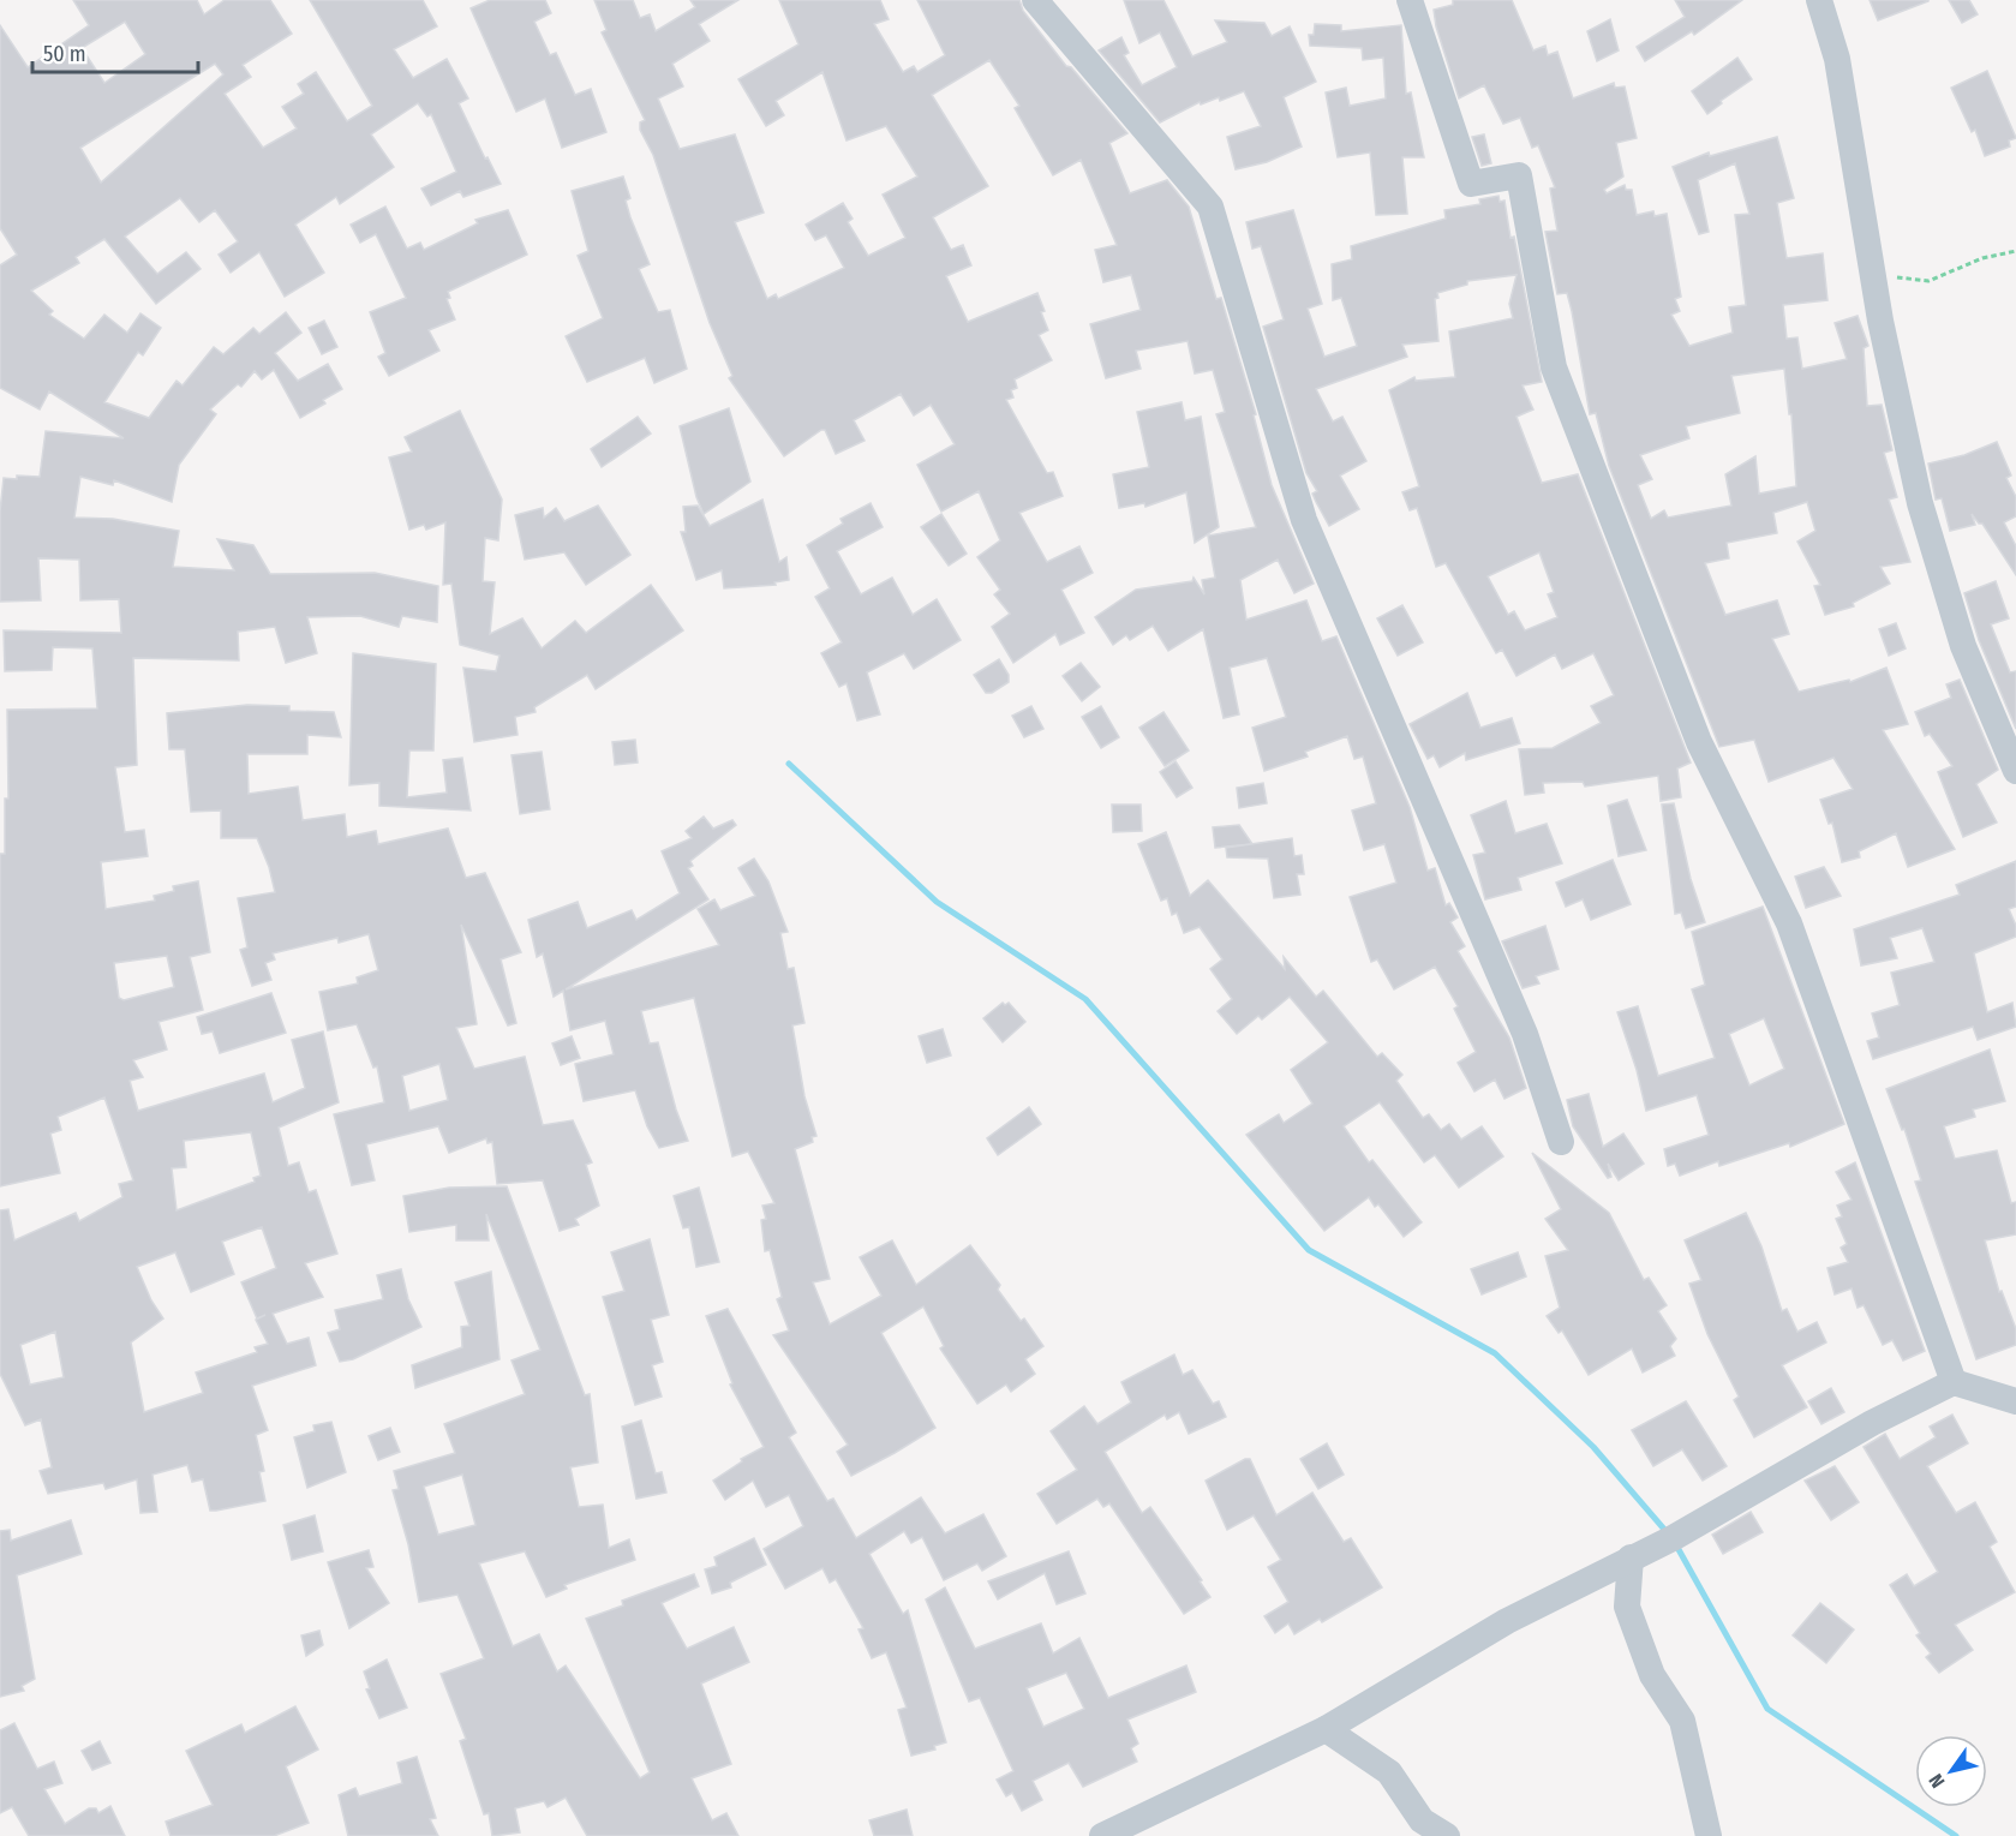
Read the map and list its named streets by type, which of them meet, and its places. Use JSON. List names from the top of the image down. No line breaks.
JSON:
{"scale_bar":"50 m","north":"bottom left"}
